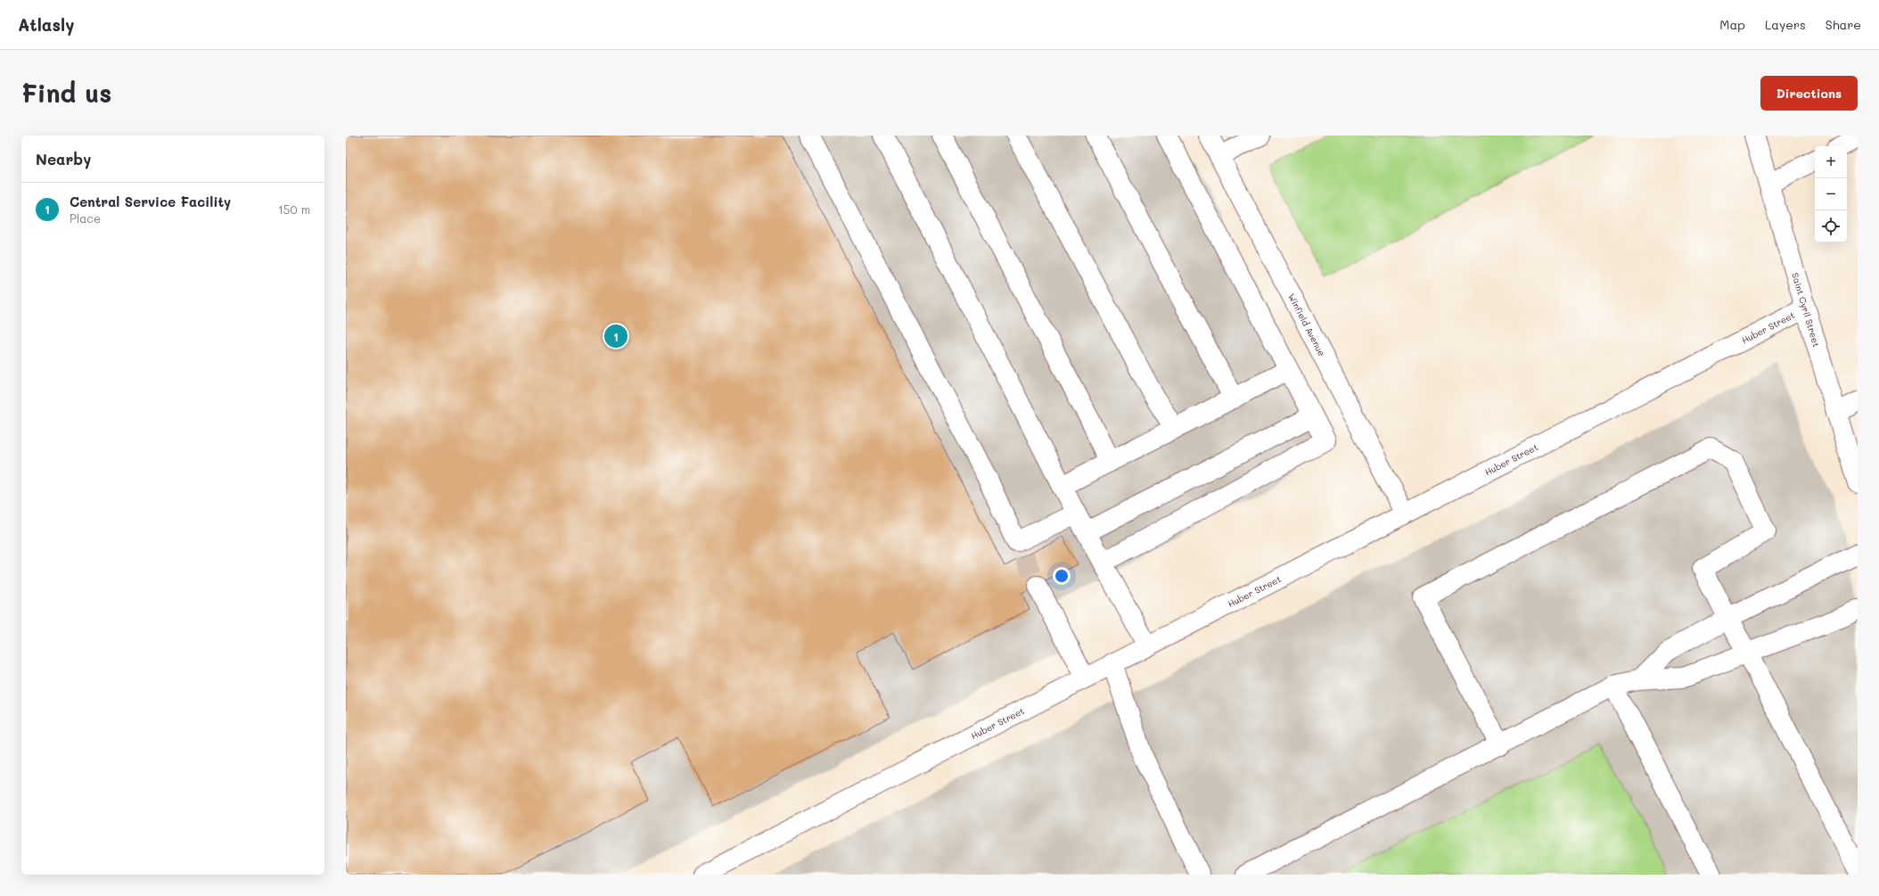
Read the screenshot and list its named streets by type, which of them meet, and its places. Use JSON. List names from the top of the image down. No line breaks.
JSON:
{"streets":{"street":["Saint Cyril Street","Winfield Avenue","Huber Street"]},"crossings":[["Saint Cyril Street","Huber Street"],["Winfield Avenue","Huber Street"]],"page":{"header":"Atlasly","nav":["Map","Layers","Share"],"buttons":"Directions","title":"Find us","heading":"Nearby","map_buttons":["+","−"],"list":[{"mark":"1","name":"Central Service Facility","note":"Place","value":"150 m"}],"pins":"1"}}
